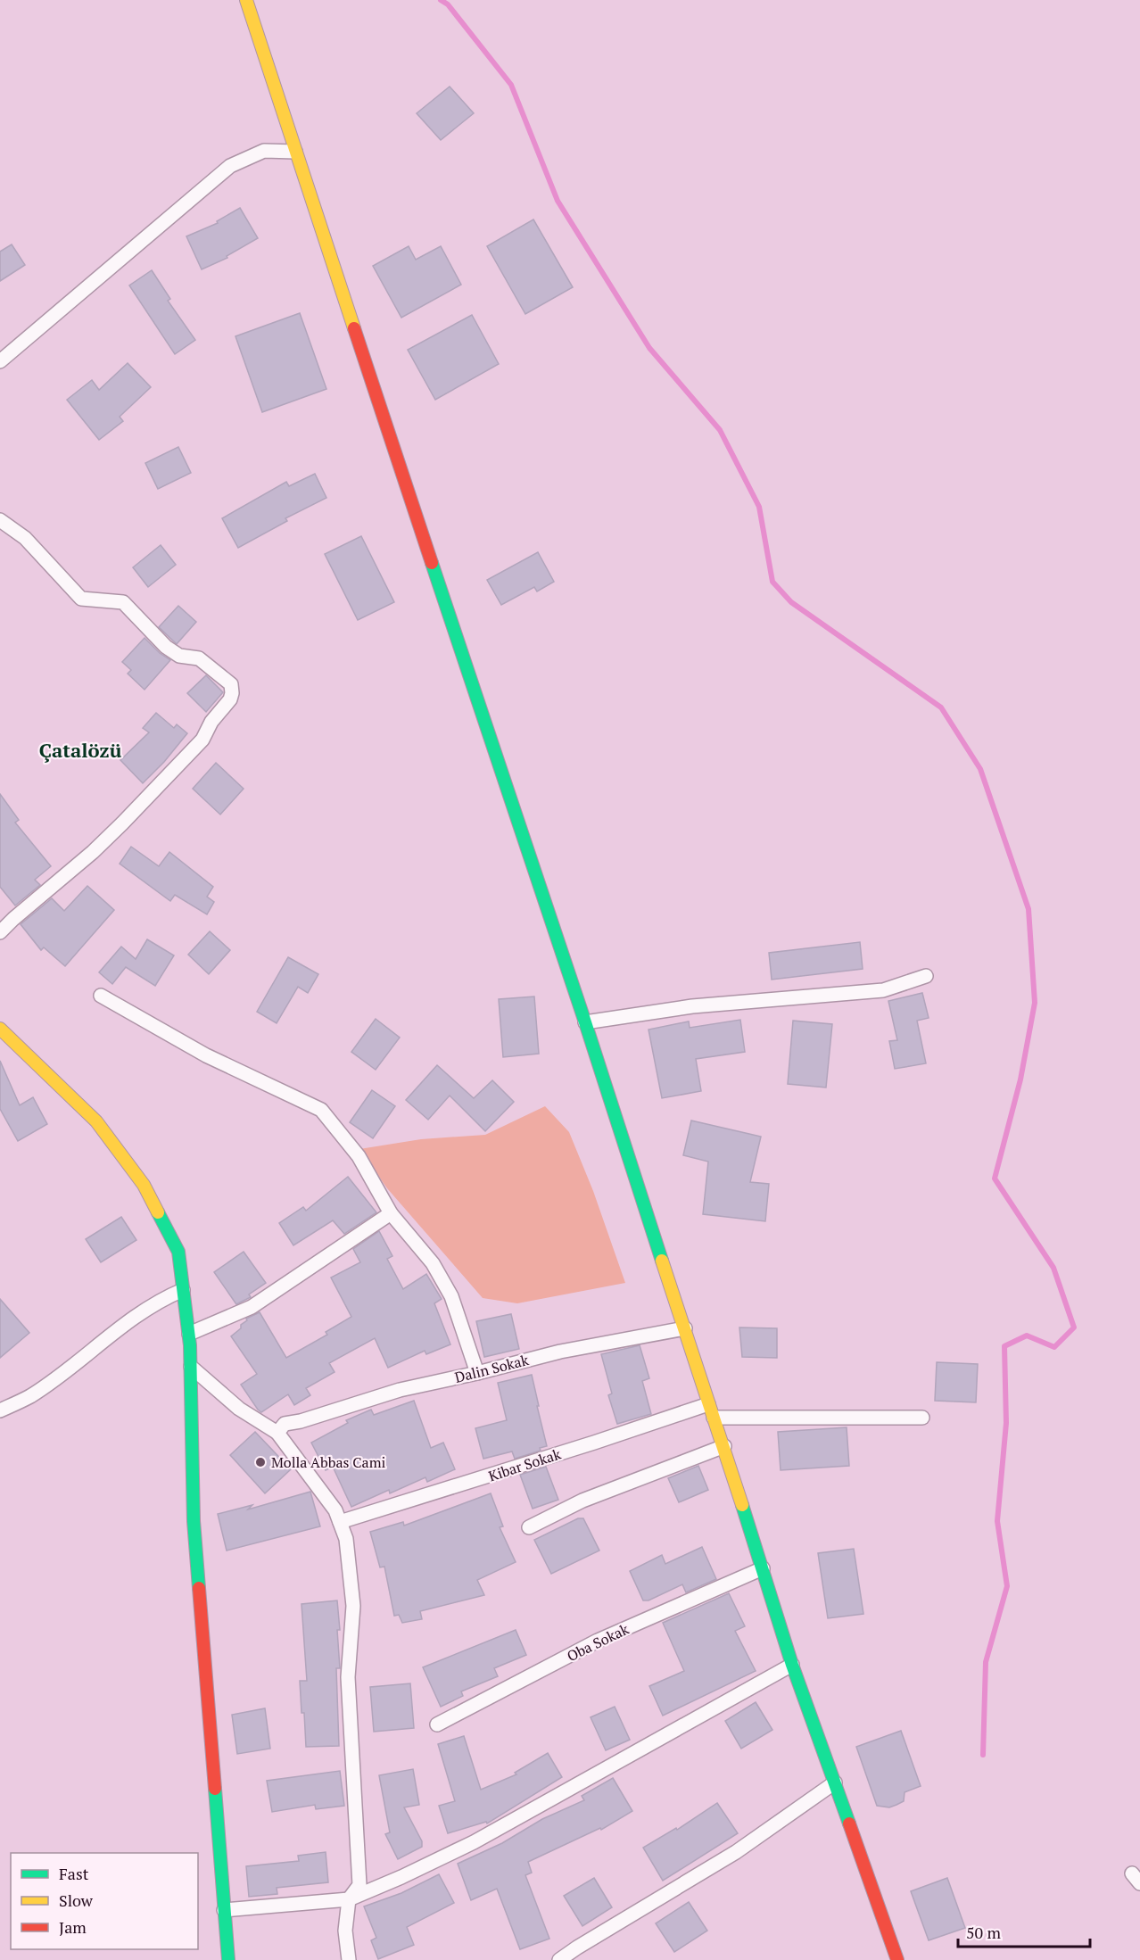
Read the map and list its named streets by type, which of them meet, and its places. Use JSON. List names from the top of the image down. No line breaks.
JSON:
{"streets":{"street":["Dalin Sokak","Kibar Sokak","Oba Sokak"]},"districts":["Çatalözü"],"places":["Molla Abbas Cami"],"legend":["Fast","Slow","Jam"],"scale_bar":"50 m"}
